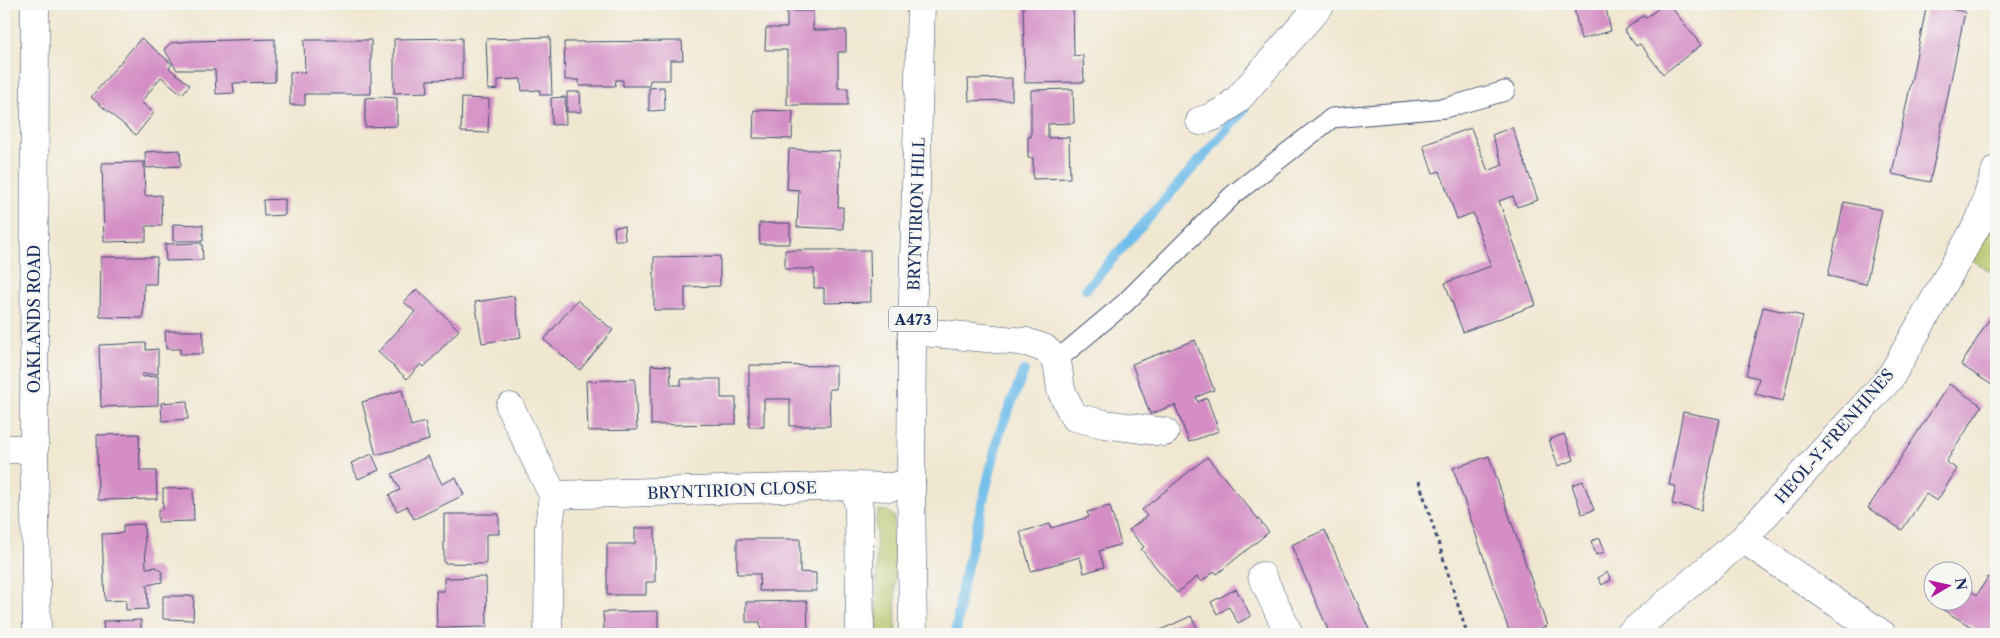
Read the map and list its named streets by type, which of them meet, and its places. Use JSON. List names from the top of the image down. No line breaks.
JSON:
{"streets":{"street":["BRYNTIRION HILL","OAKLANDS ROAD","A473","HEOL-Y-FRENHINES","BRYNTIRION CLOSE"]},"crossings":[["BRYNTIRION HILL","BRYNTIRION CLOSE"]],"north":"right"}
